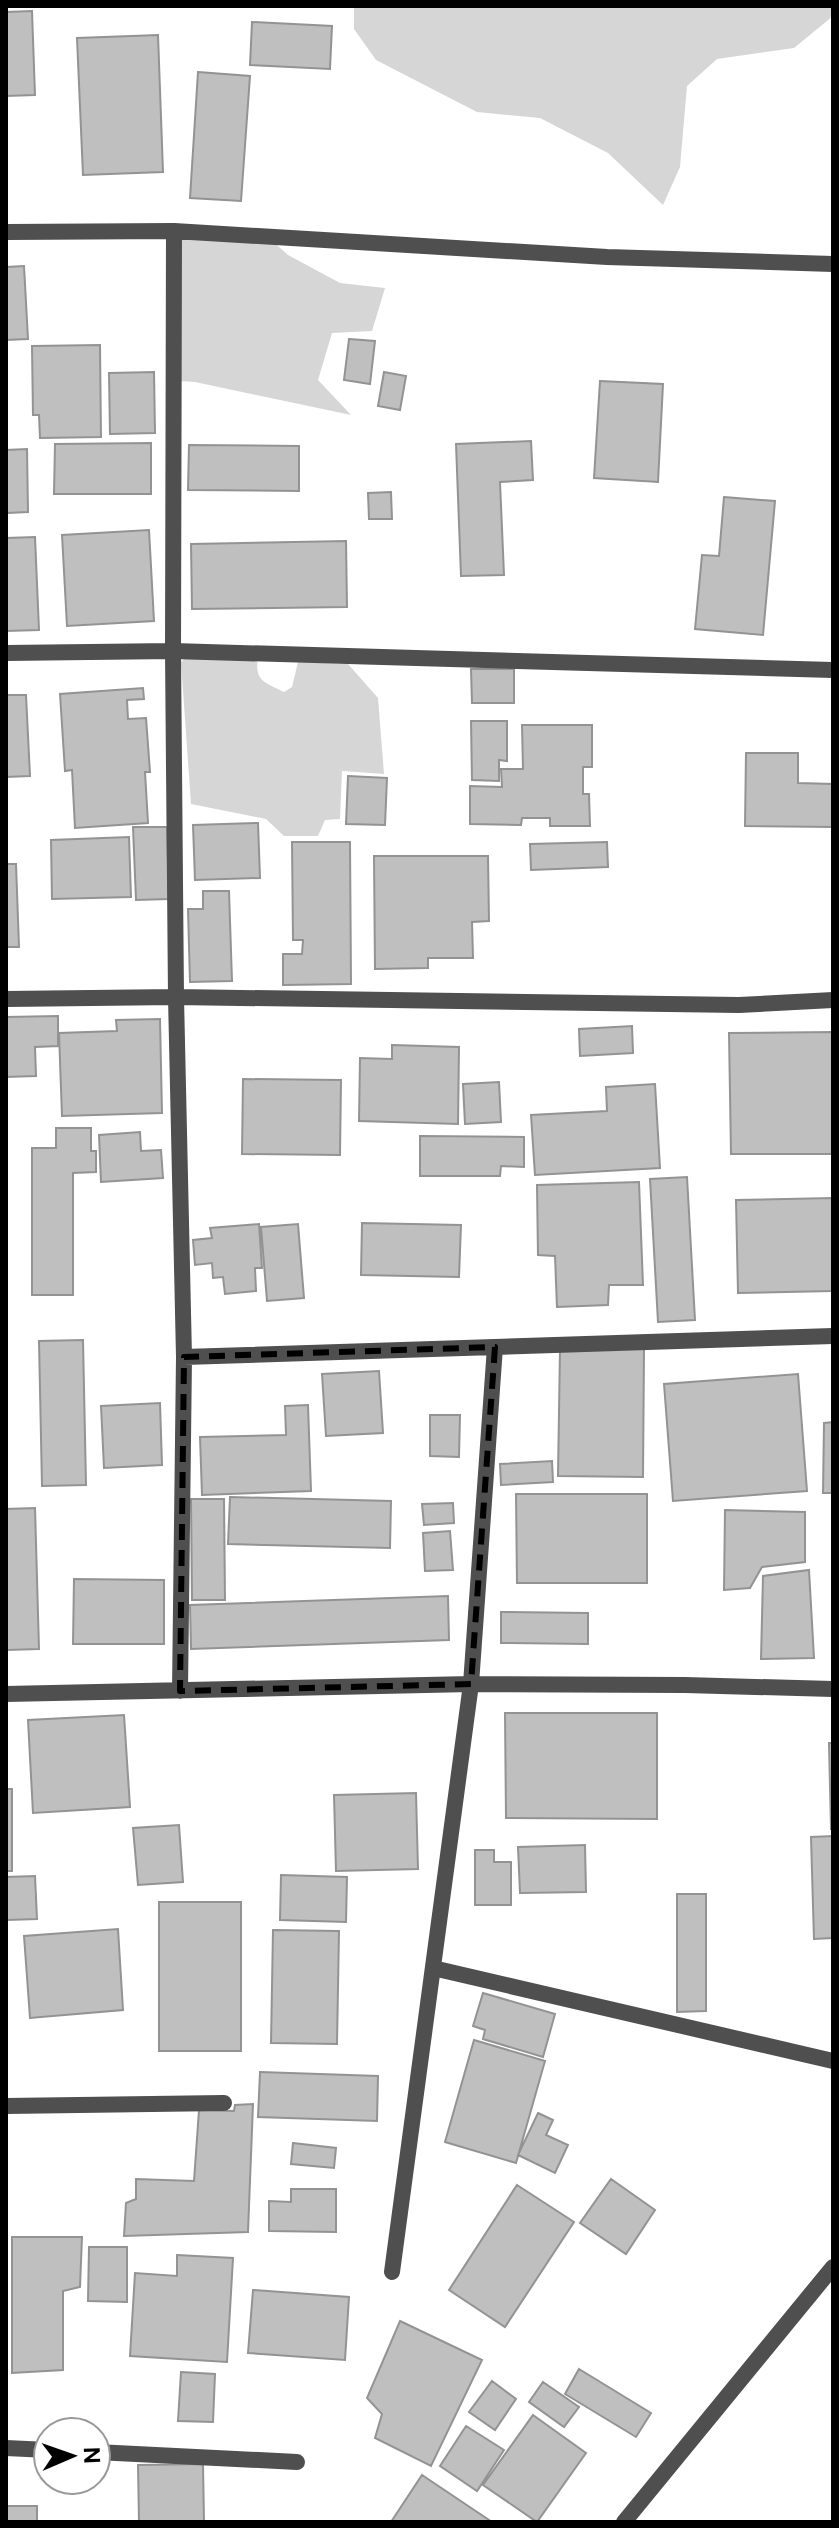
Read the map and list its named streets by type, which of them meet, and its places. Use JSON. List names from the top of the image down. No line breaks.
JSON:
{"north":"right"}
